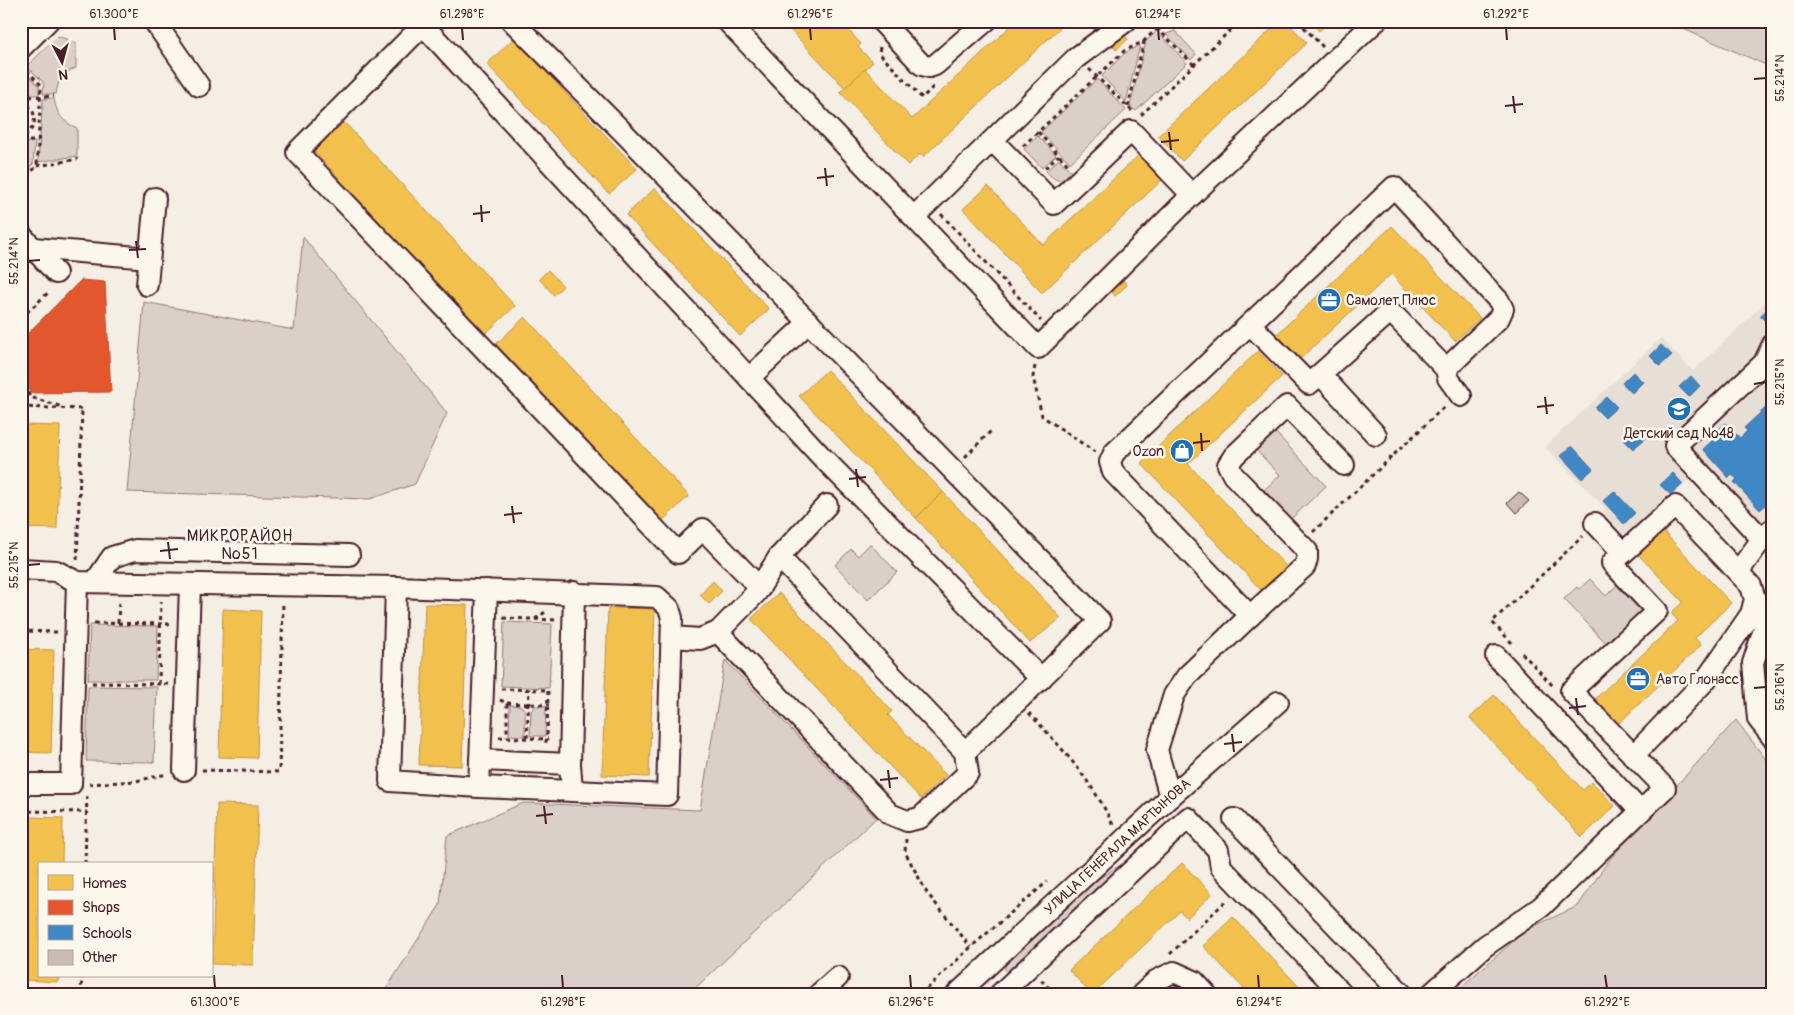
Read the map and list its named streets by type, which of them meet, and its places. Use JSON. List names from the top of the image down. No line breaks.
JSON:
{"streets":{"street":["УЛИЦА ГЕНЕРАЛА МАРТЫНОВА"]},"districts":["МИКРОРАЙОН №51"],"places":{"office":["Самолет Плюс","Авто Глонасс"],"school or university":["Детский сад №48"],"shop":["Ozon"]},"legend":["Homes","Shops","Schools","Other"],"north":"bottom","coordinates":["61.300°E","61.298°E","61.296°E","61.294°E","61.292°E","55.214°N","55.215°N","55.216°N"]}
